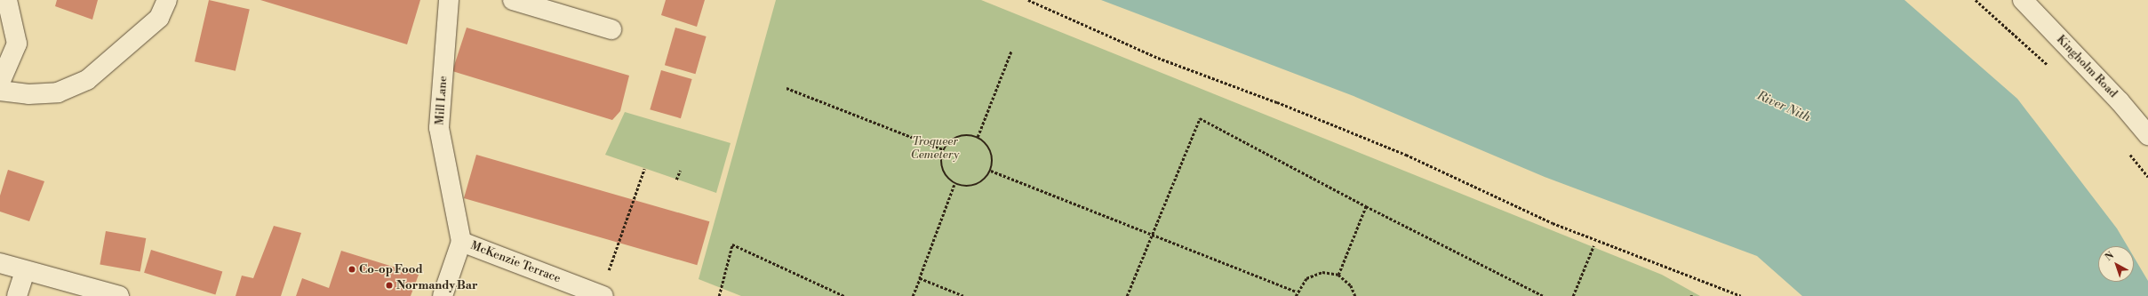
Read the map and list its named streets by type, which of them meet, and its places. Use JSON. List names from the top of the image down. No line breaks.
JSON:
{"streets":{"street":["Kingholm Road","Mill Lane","McKenzie Terrace"]},"crossings":[["Mill Lane","McKenzie Terrace"]],"water":["River Nith"],"parks":["Troqueer Cemetery"],"places":["Co-op Food","Normandy Bar"],"north":"top left"}
